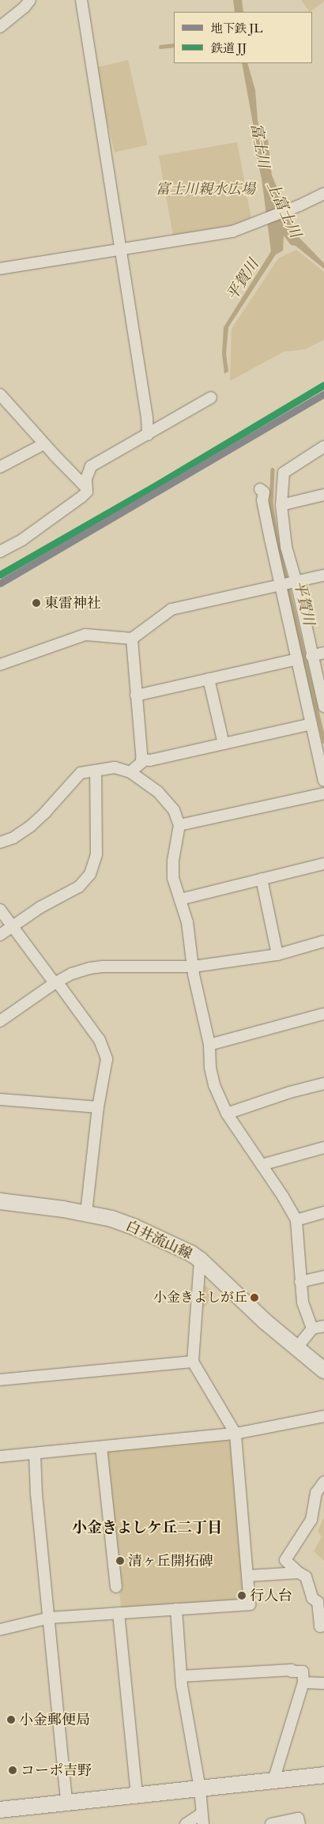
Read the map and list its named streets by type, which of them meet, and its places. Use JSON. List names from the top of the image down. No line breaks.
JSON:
{"streets":{"main road":["白井流山線"]},"districts":["小金きよしケ丘二丁目"],"water":["富士川","上富士川","平賀川"],"parks":["富士川親水広場"],"places":["東雷神社","小金きよしが丘","清ヶ丘開拓碑","行人台","小金郵便局","コーポ吉野"],"lines":["rail line JJ","metro line JL"],"legend":["地下鉄 JL","鉄道 JJ"]}
